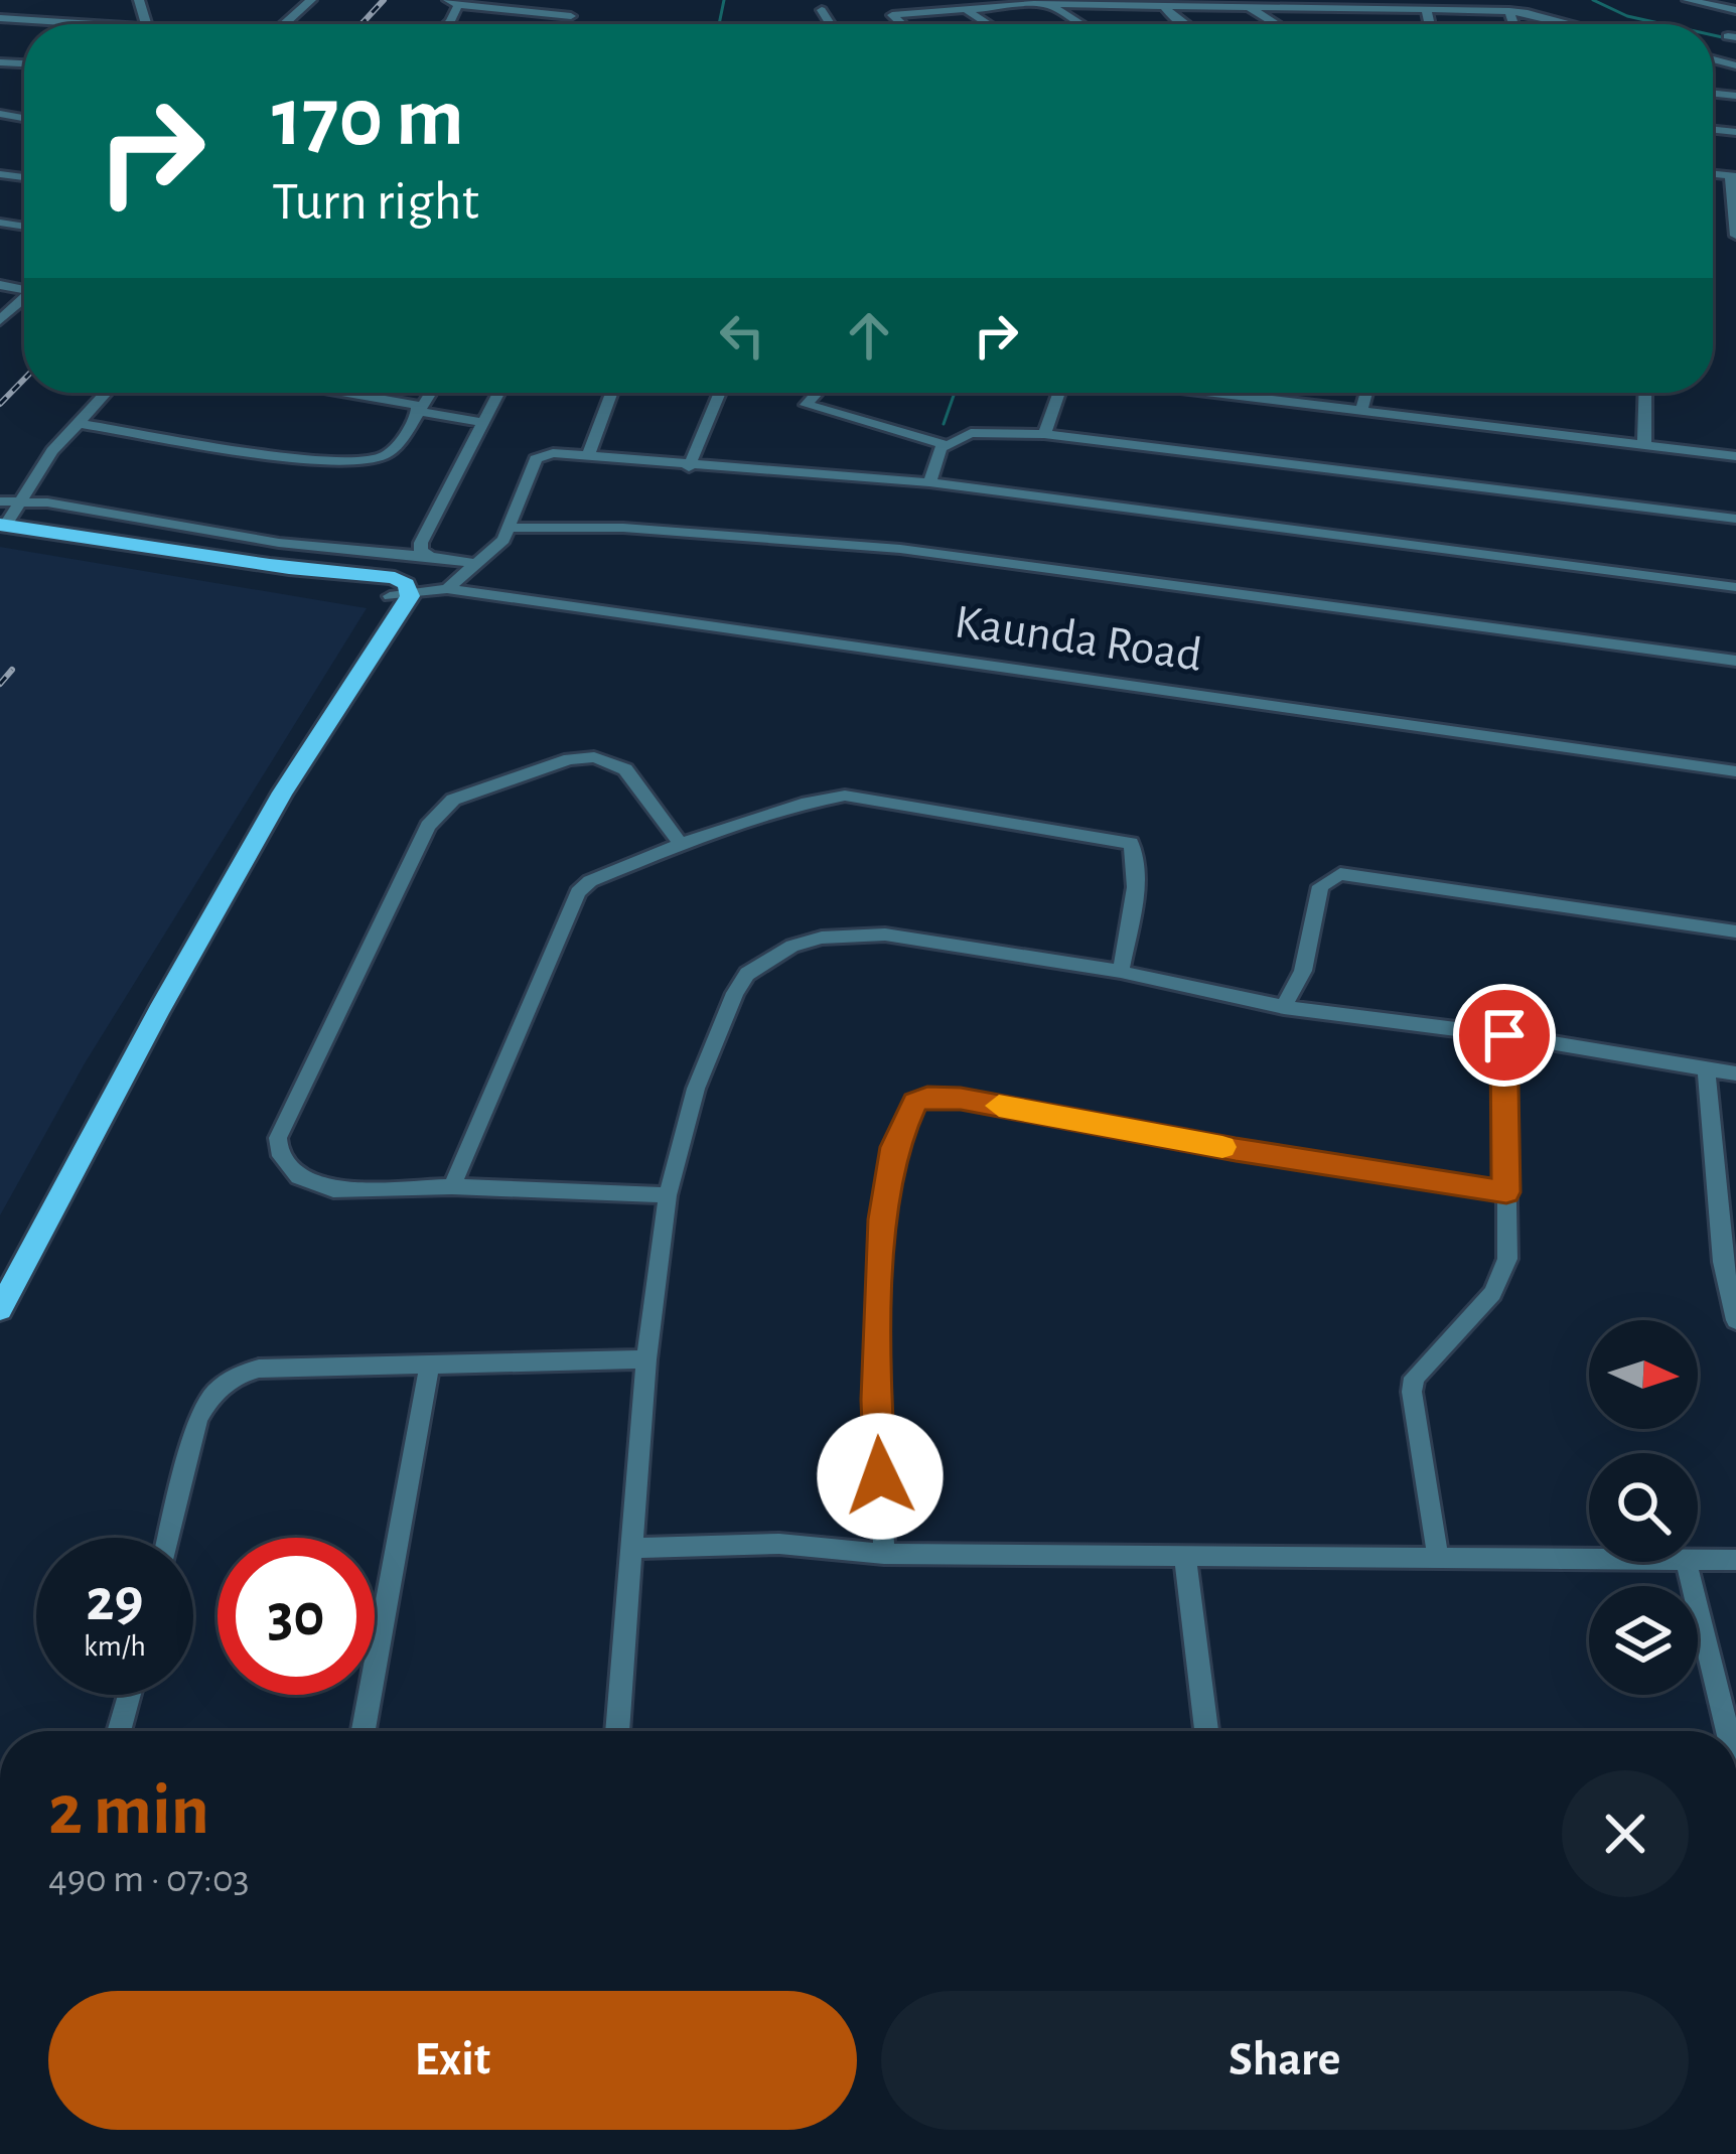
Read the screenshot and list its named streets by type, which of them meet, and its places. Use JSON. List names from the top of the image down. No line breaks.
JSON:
{"streets":{"main road":["Kaunda Road"]},"north":"right","page":{"turn":["170 m","Turn right"],"speed":"29 km/h","limit":"30","heading":["2 min","490 m · 07:03"],"buttons":["Exit","Share"]}}
